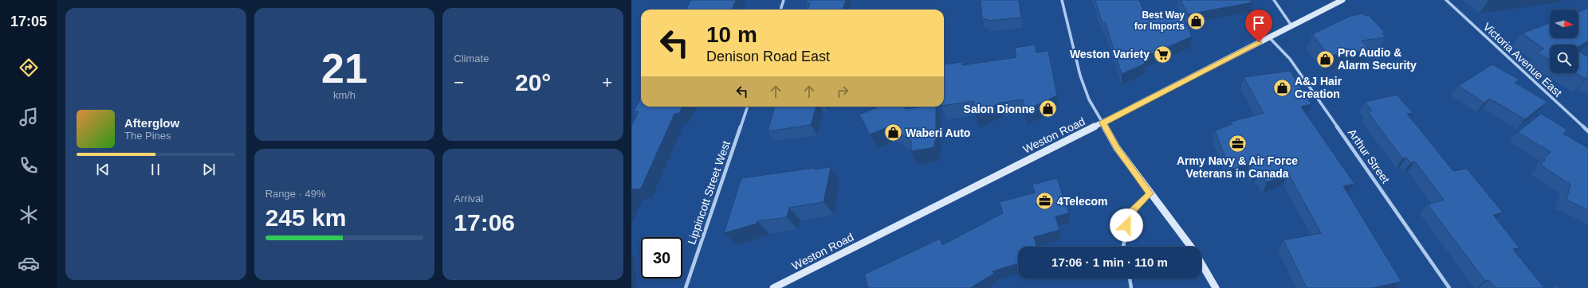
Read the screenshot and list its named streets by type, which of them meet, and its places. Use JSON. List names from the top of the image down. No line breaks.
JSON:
{"streets":{"main road":["Weston Road"],"street":["Victoria Avenue East","Arthur Street","Lippincott Street West"]},"crossings":[["Weston Road","Arthur Street"]],"places":{"shop":["Best Way for Imports","Pro Audio & Alarm Security","A&J Hair Creation","Salon Dionne","Waberi Auto"],"supermarket":["Weston Variety"],"office":["Army Navy & Air Force Veterans in Canada","4Telecom"]},"north":"right","page":{"tabs":"17:05","tile":[["21","km/h"],"Climate",["Range · 49%","245 km"],["Arrival","17:06"]],"turn":["10 m","Denison Road East"],"heat":["−","20°","+"],"song":["Afterglow","The Pines"],"limit":"30","trip":"17:06 · 1 min · 110 m"}}
